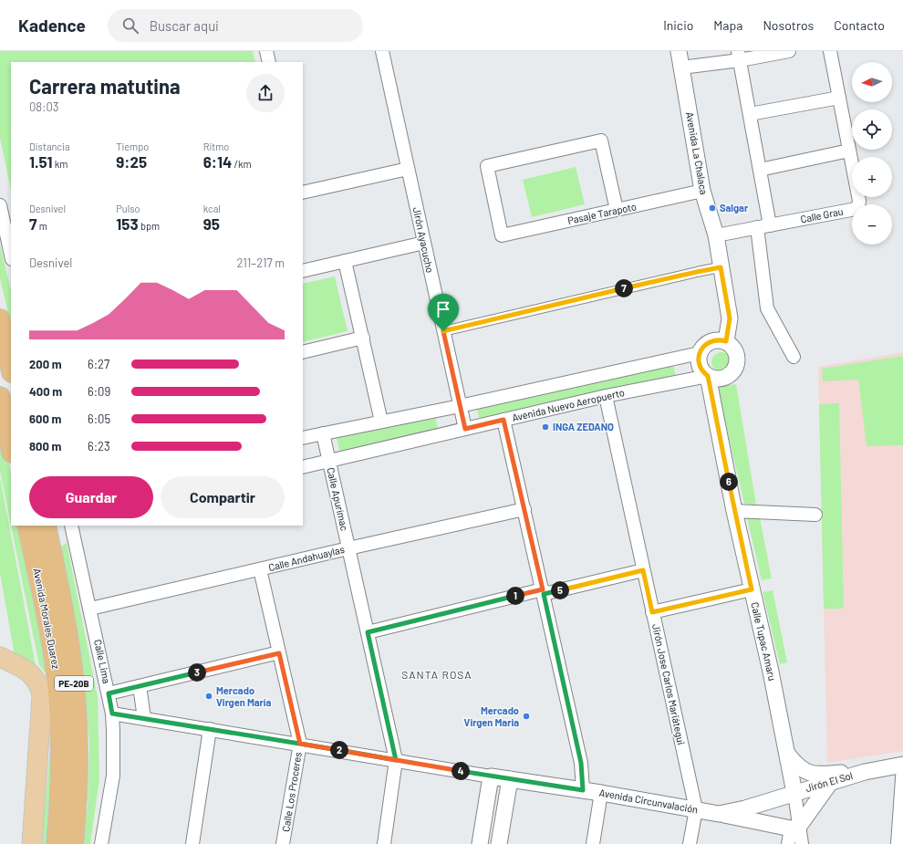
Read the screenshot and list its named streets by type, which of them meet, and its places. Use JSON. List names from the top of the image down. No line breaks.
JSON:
{"streets":{"highway":["Avenida Morales Duarez","PE-20B"],"street":["Avenida La Chalaca","Pasaje Tarapoto","Calle Grau","Jirón Ayacucho","Avenida Nuevo Aeropuerto","Calle Apurímac","Calle Andahuaylas","Calle Tupac Amaru","Calle Lima","Jirón Jose Carlos Mariátegui","Jirón El Sol","Calle Los Proceres","Avenida Circunvalación"]},"crossings":[["Avenida La Chalaca","Pasaje Tarapoto"],["Avenida La Chalaca","Calle Grau"],["Avenida La Chalaca","Avenida Nuevo Aeropuerto"],["Avenida La Chalaca","Calle Tupac Amaru"],["Jirón Ayacucho","Avenida Nuevo Aeropuerto"],["Avenida Nuevo Aeropuerto","Calle Apurímac"],["Avenida Nuevo Aeropuerto","Calle Tupac Amaru"],["Avenida Nuevo Aeropuerto","Jirón Jose Carlos Mariátegui"],["Calle Apurímac","Calle Andahuaylas"],["Calle Apurímac","Avenida Circunvalación"],["Calle Andahuaylas","Calle Lima"],["Calle Andahuaylas","Calle Los Proceres"],["Calle Tupac Amaru","Jirón El Sol"],["Calle Tupac Amaru","Avenida Circunvalación"],["Calle Lima","Avenida Circunvalación"],["Jirón Jose Carlos Mariátegui","Avenida Circunvalación"],["Jirón El Sol","Avenida Circunvalación"],["Calle Los Proceres","Avenida Circunvalación"]],"districts":["SANTA ROSA"],"places":["Salgar","INGA ZEDANO","Mercado Virgen María","Mercado Virgen Maria"],"north":"left","page":{"header":"Kadence","search":"Buscar aquí","nav":["Inicio","Mapa","Nosotros","Contacto"],"map_buttons":["+","−"],"heading":["Carrera matutina","08:03"],"stats":[["Distancia","1.51 km"],["Tiempo","9:25"],["Ritmo","6:14 /km"],["Desnivel","7 m"],["Pulso","153 bpm"],["kcal","95"]],"chart":["Desnivel","211–217 m"],"pins":["7","6","5","1","3","2","4"],"list":[{"name":"200 m","note":"6:27"},{"name":"400 m","note":"6:09"},{"name":"600 m","note":"6:05"},{"name":"800 m","note":"6:23"}],"buttons":["Guardar","Compartir"]}}
